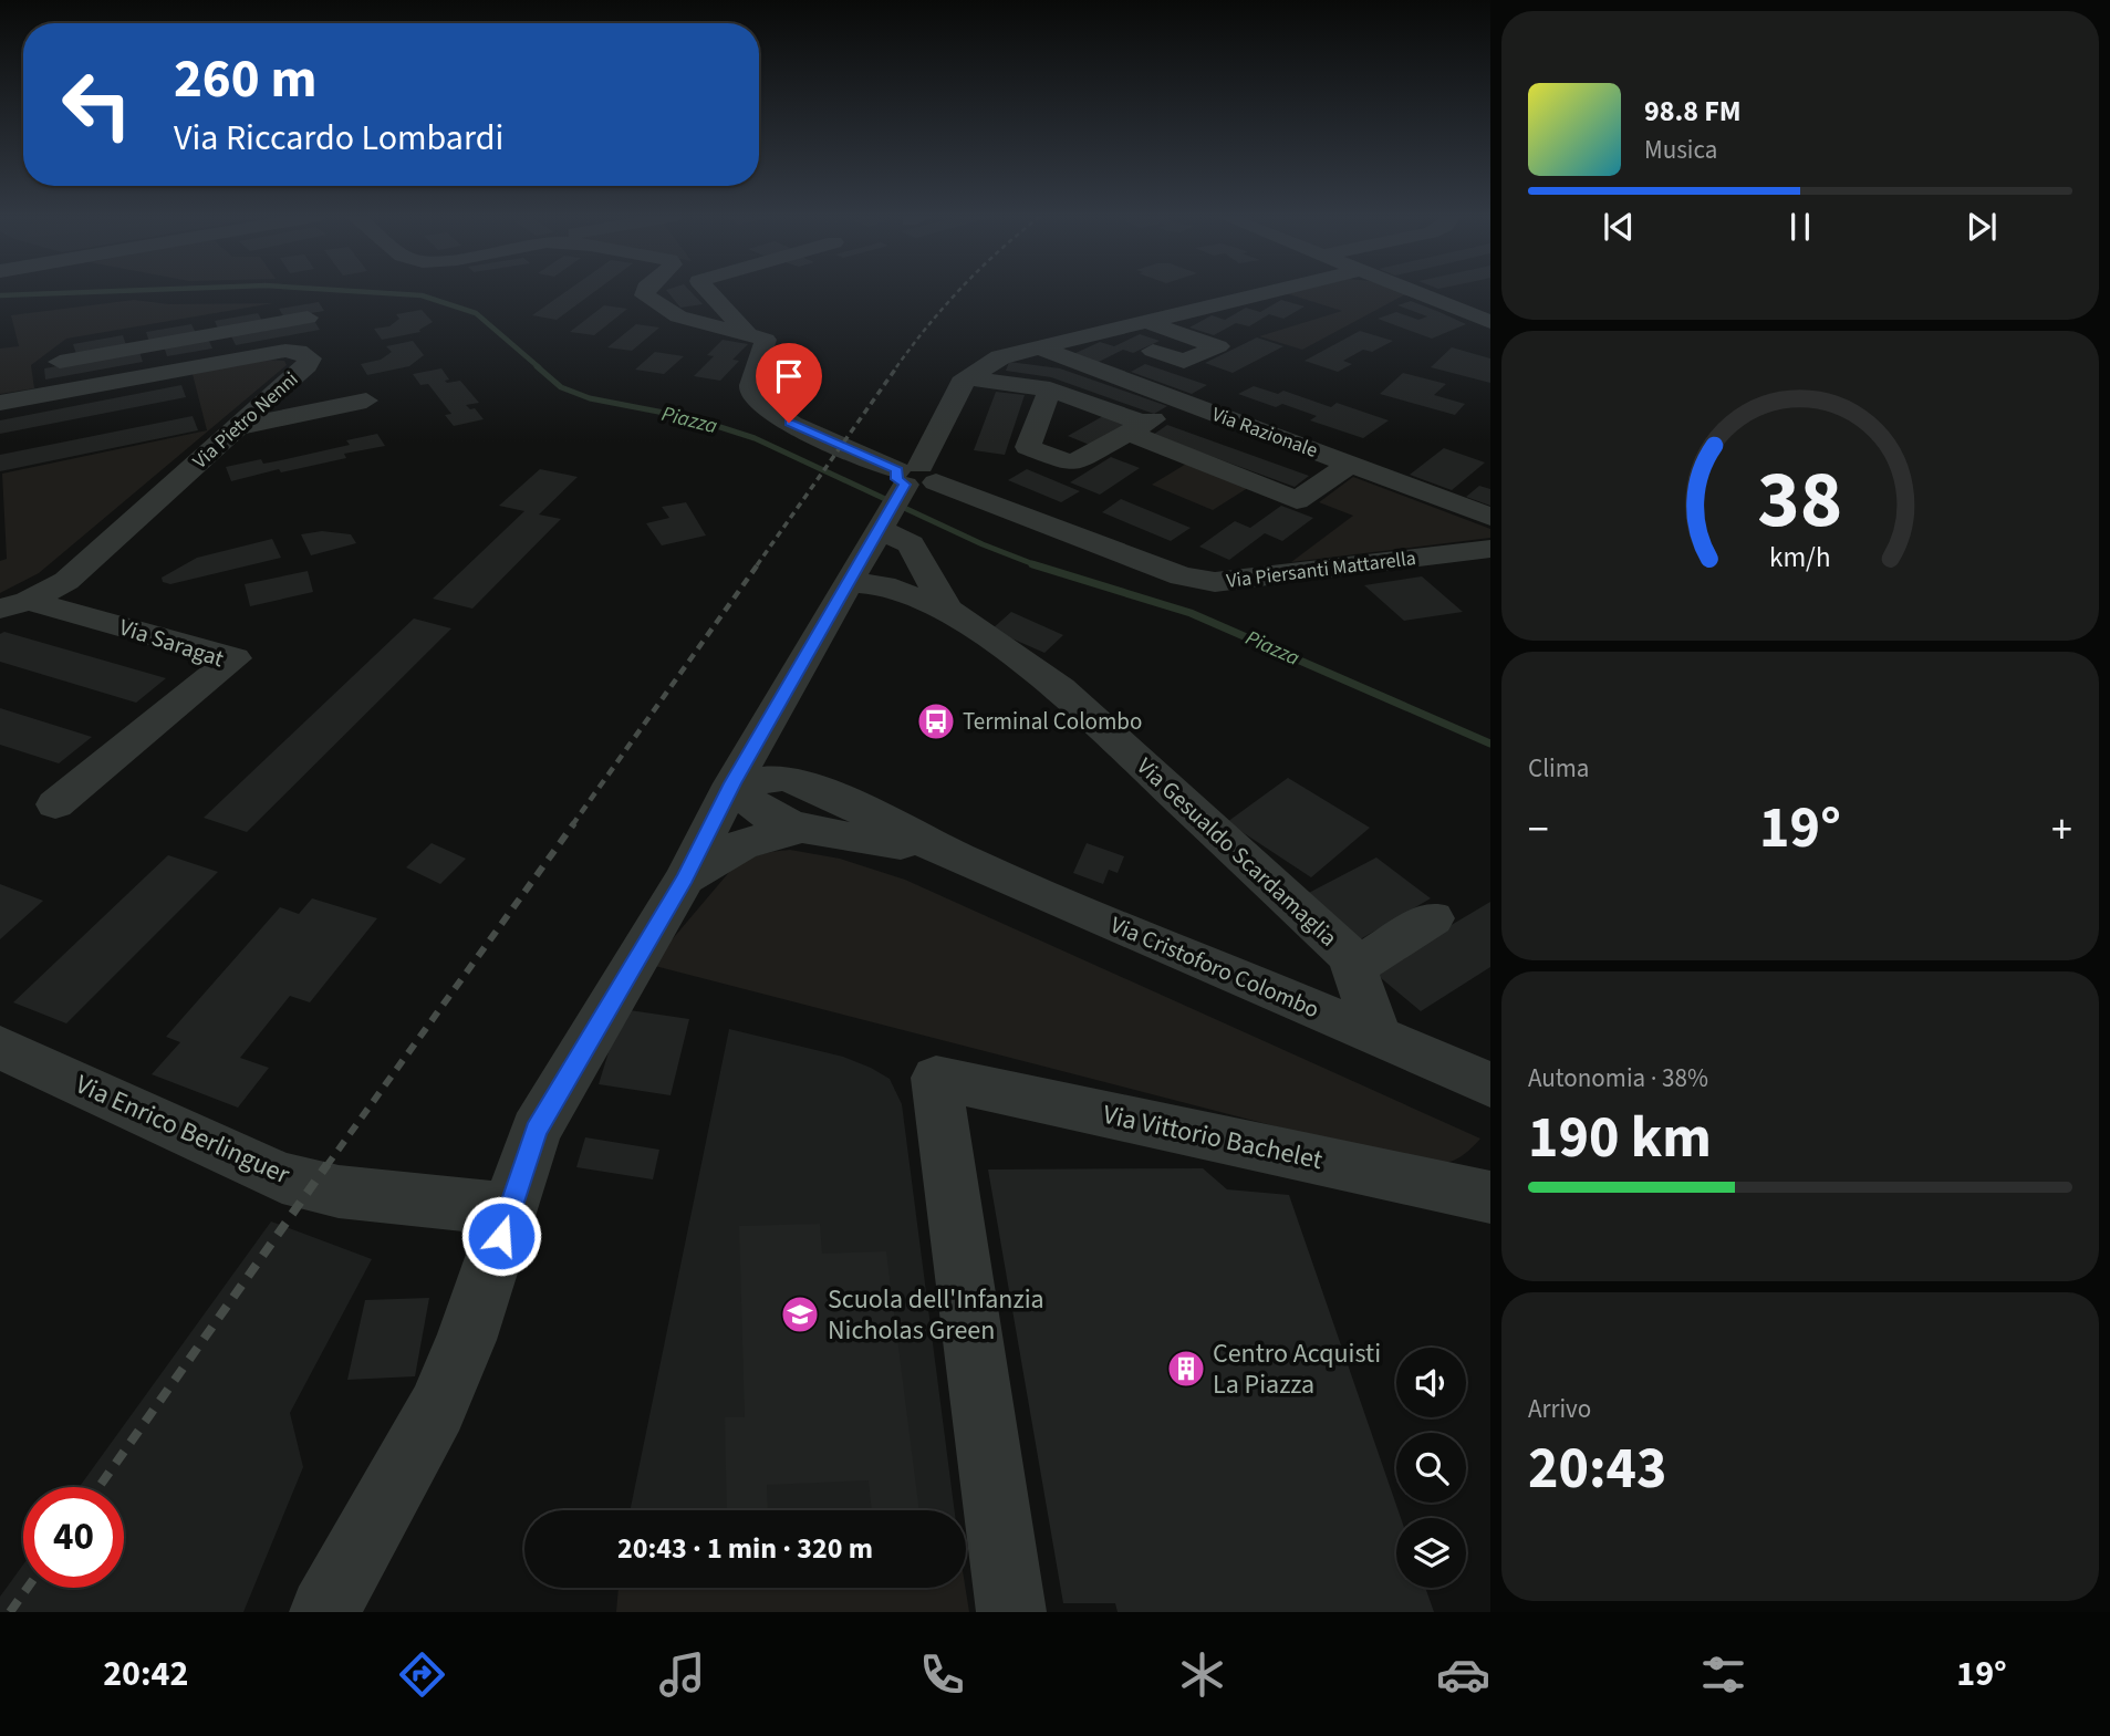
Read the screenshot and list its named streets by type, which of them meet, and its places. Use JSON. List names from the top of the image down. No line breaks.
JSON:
{"streets":{"street":["Via Pietro Nenni","Via Razionale","Via Piersanti Mattarella","Via Saragat","Via Gesualdo Scardamaglia","Via Cristoforo Colombo","Via Enrico Berlinguer","Via Vittorio Bachelet"]},"crossings":[["Via Pietro Nenni","Via Saragat"],["Via Piersanti Mattarella","Via Gesualdo Scardamaglia"],["Via Gesualdo Scardamaglia","Via Cristoforo Colombo"]],"water":["Piazza"],"places":{"bus stop":["Terminal Colombo"],"school or university":["Scuola dell'Infanzia Nicholas Green"],"building":["Centro Acquisti La Piazza"]},"page":{"turn":["260 m","Via Riccardo Lombardi"],"song":["98.8 FM","Musica"],"tile":["Clima",["Autonomia · 38%","190 km"],["Arrivo","20:43"]],"heat":["−","19°","+"],"limit":"40","trip":"20:43 · 1 min · 320 m","tabs":["20:42","19°"],"gauge":["38","km/h"]}}
